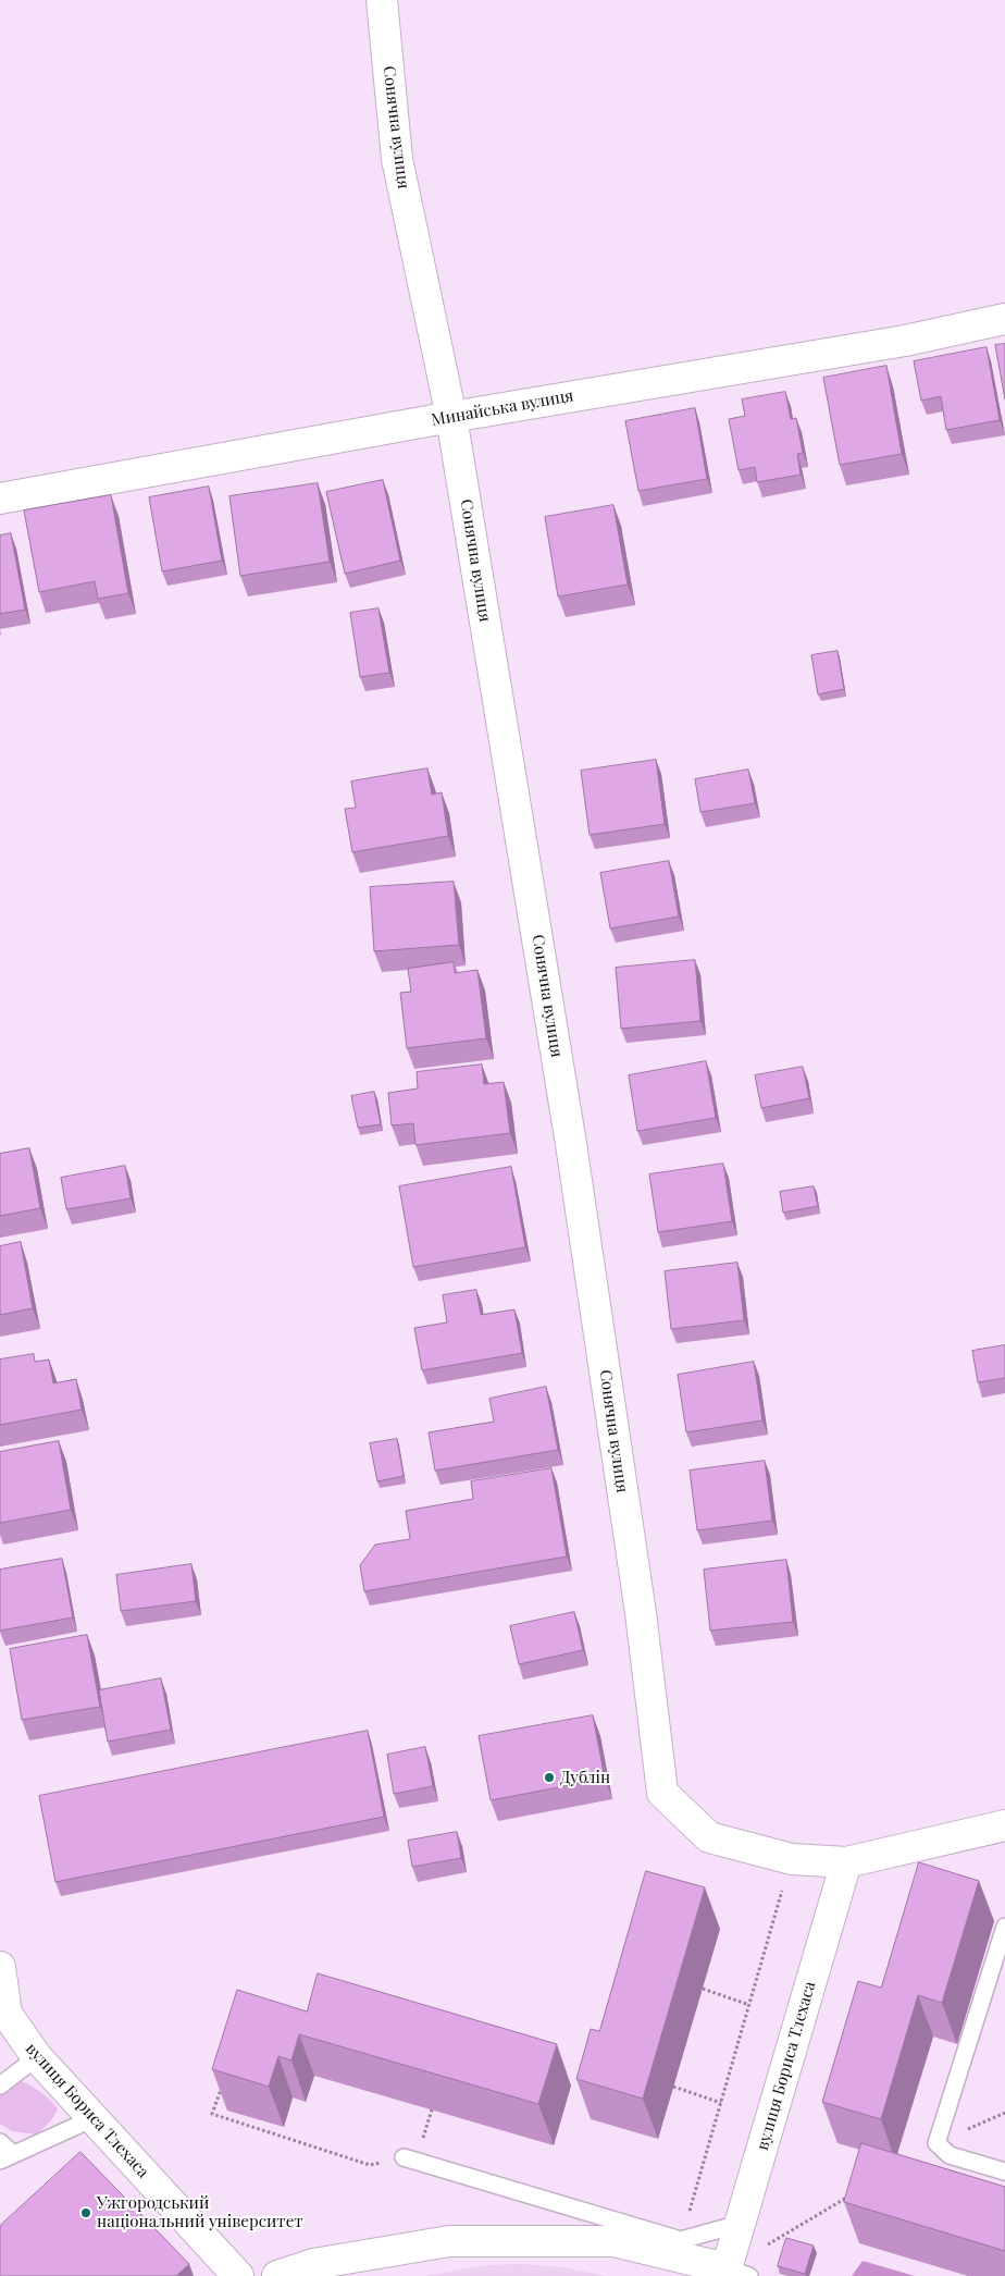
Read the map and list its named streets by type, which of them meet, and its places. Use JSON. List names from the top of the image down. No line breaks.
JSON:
{"streets":{"street":["Сонячна вулиця","Минайська вулиця","вулиця Бориса Тлехаса"]},"crossings":[["Сонячна вулиця","Минайська вулиця"],["Сонячна вулиця","вулиця Бориса Тлехаса"]],"places":["Дублін","Ужгородський національний університет"]}
